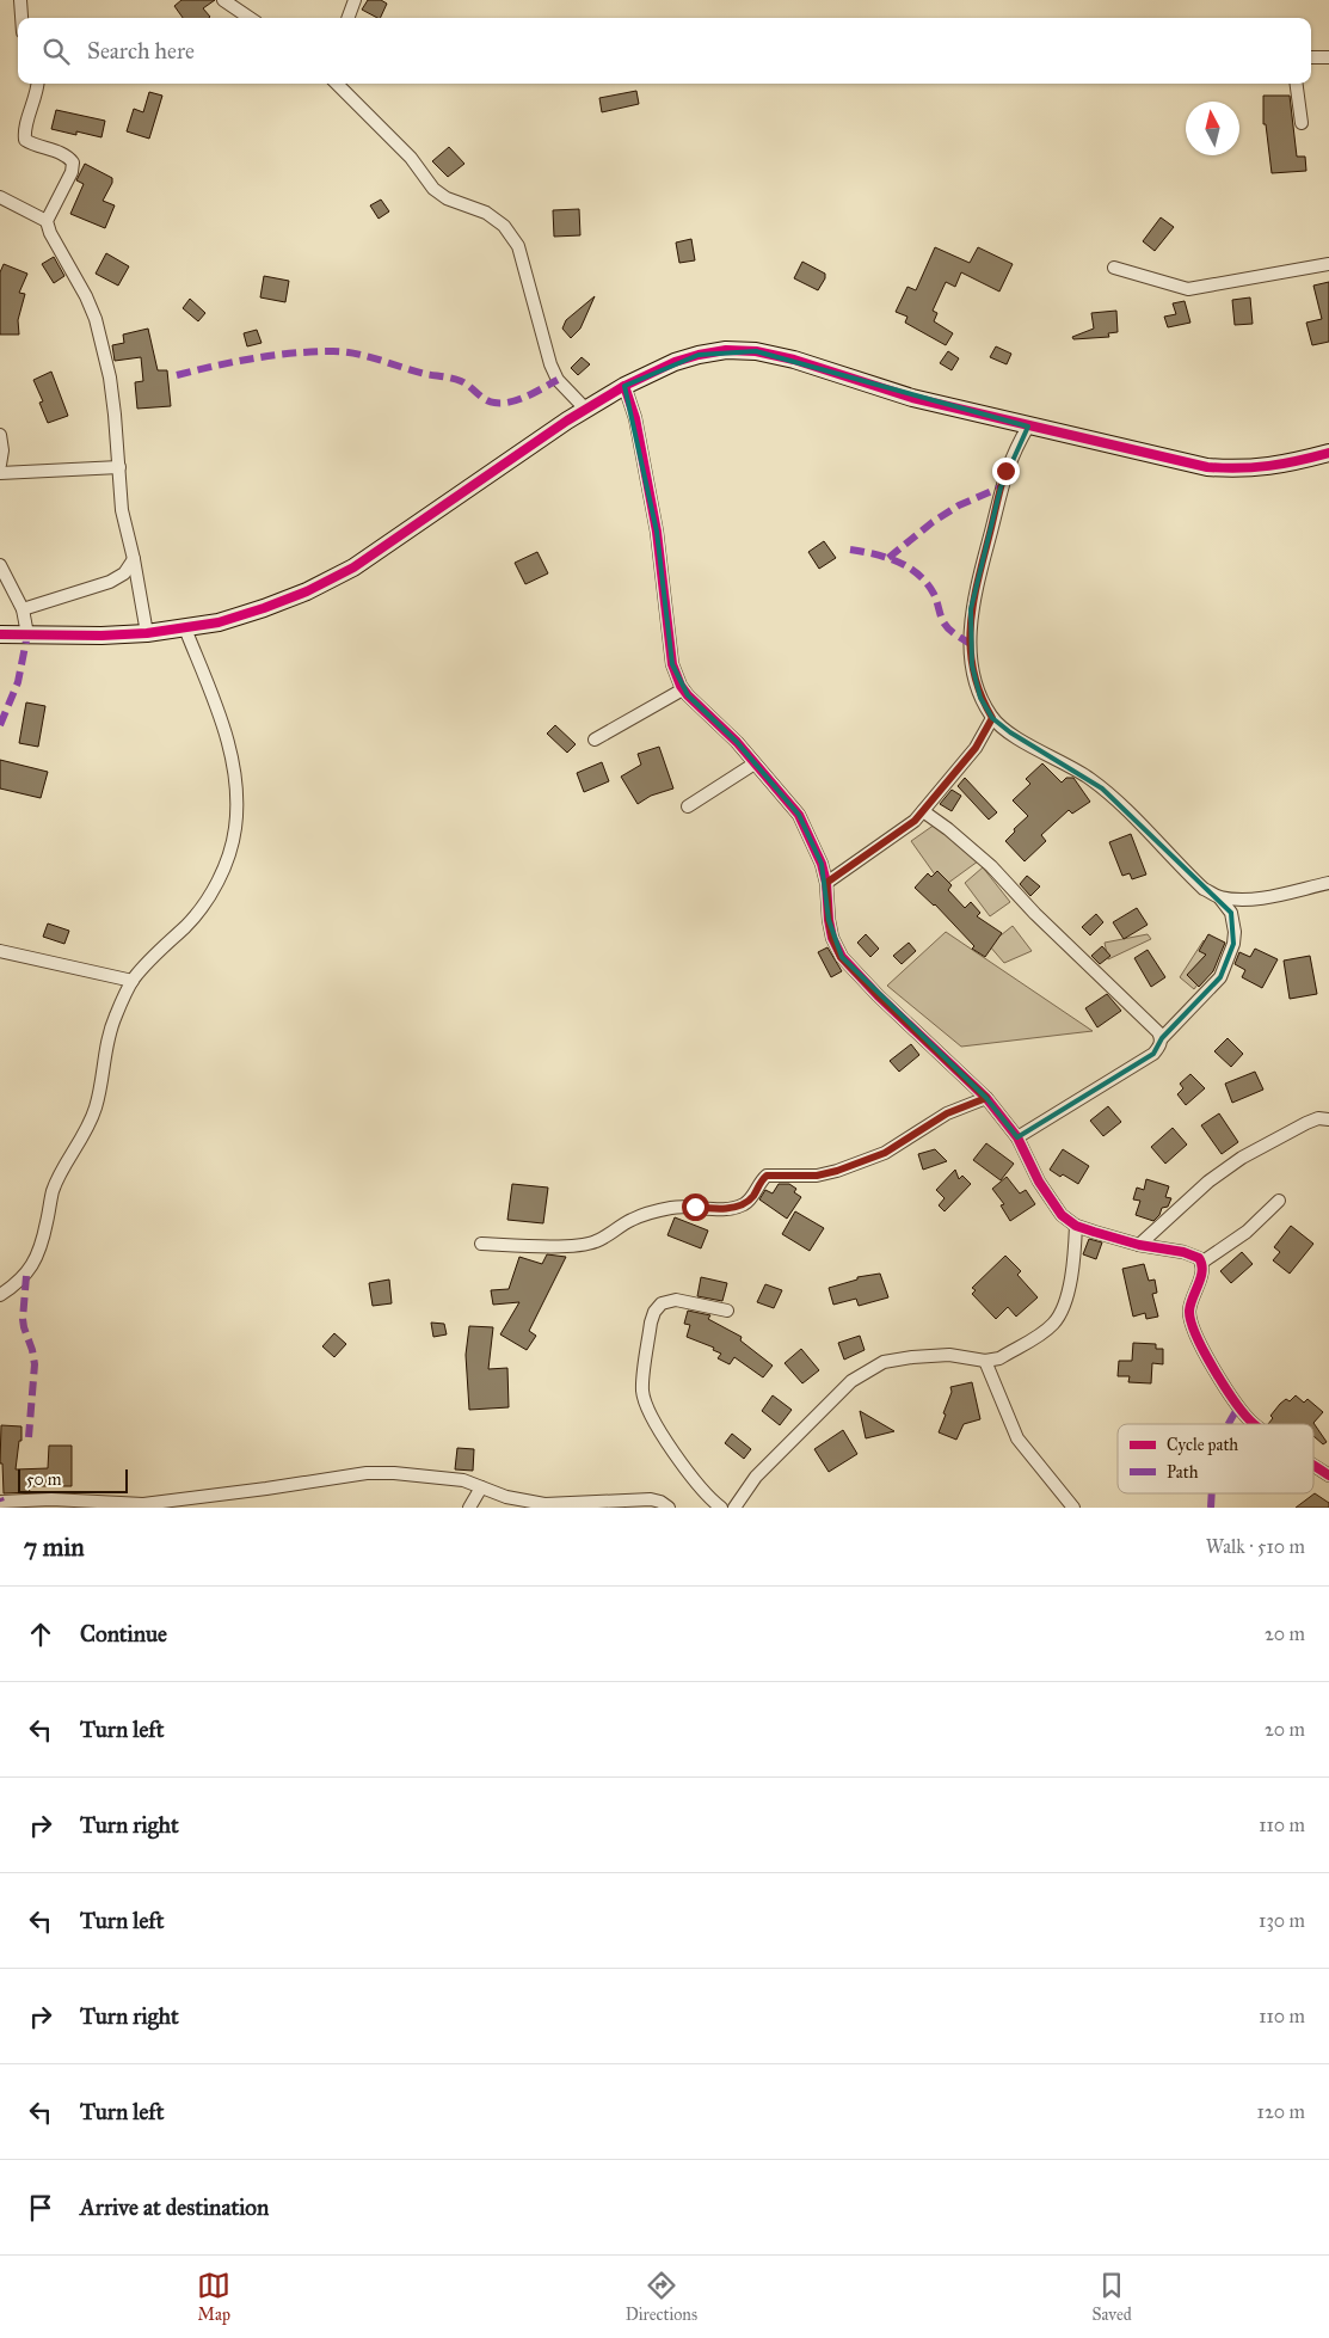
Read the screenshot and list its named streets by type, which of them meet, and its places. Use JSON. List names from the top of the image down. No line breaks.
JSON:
{"legend":["Cycle path","Path"],"scale_bar":"50 m","north":"top","page":{"search":"Search here","scale":"50 m","heading":["7 min","Walk · 510 m"],"list":[["Continue","20 m"],["Turn left","20 m"],["Turn right","110 m"],["Turn left","130 m"],["Turn right","110 m"],["Turn left","120 m"],"Arrive at destination"],"nav":["Map","Directions","Saved"]}}
